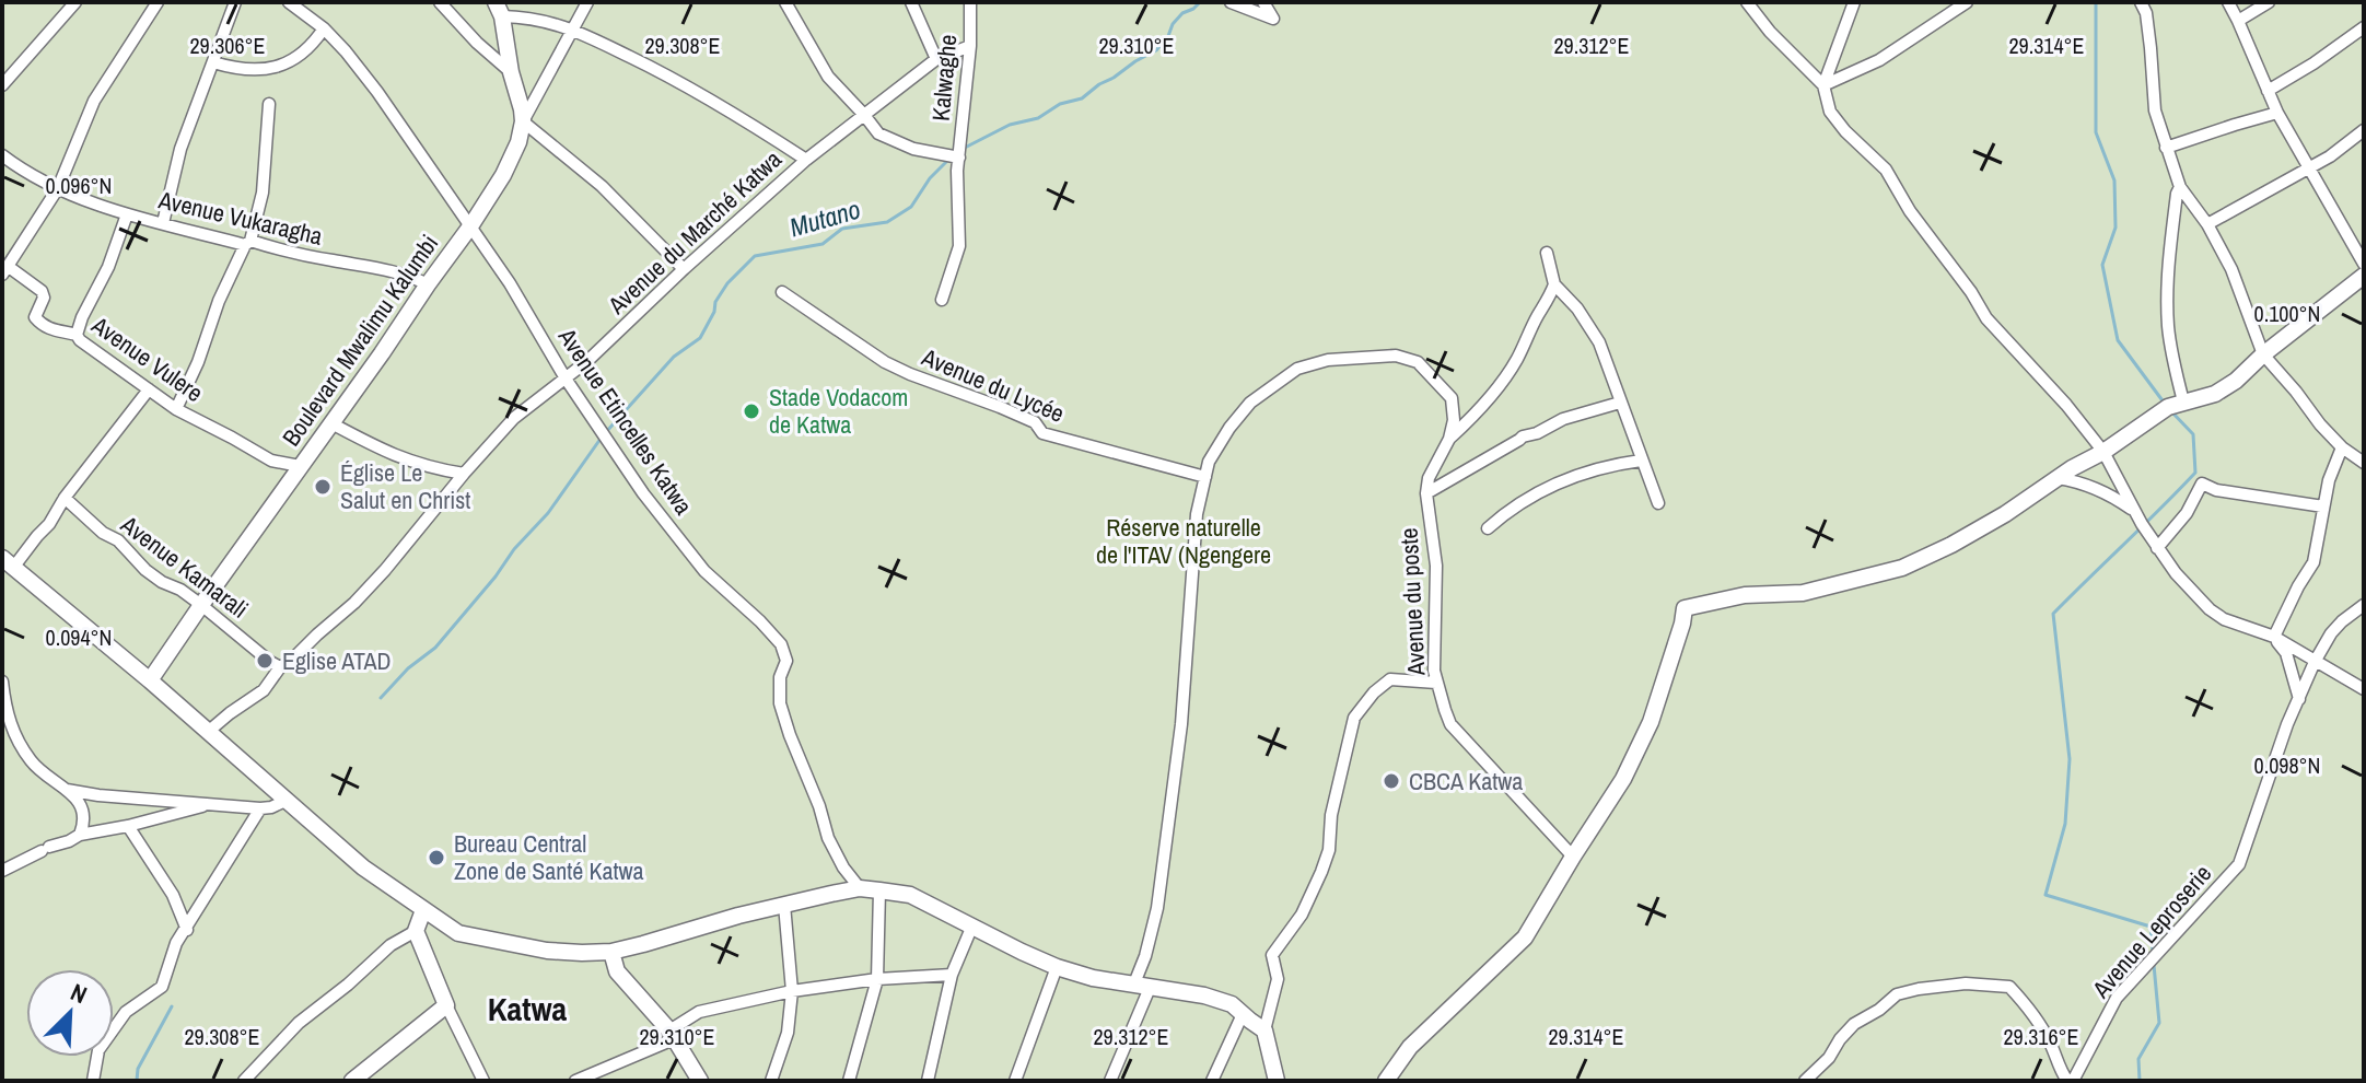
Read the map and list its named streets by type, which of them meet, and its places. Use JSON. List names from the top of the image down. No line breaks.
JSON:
{"streets":{"street":["Kalwaghe","Avenue Vukaragha","Avenue du Marché Katwa","Boulevard Mwalimu Kalumbi","Avenue Vulere","Avenue du Lycée","Avenue Etincelles Katwa","Avenue Kamarali","Avenue du poste","Avenue Leproserie"]},"crossings":[["Kalwaghe","Avenue du Marché Katwa"],["Avenue Vukaragha","Boulevard Mwalimu Kalumbi"],["Avenue du Marché Katwa","Avenue Etincelles Katwa"],["Avenue du Marché Katwa","Avenue Kamarali"],["Boulevard Mwalimu Kalumbi","Avenue Vulere"],["Boulevard Mwalimu Kalumbi","Avenue Etincelles Katwa"],["Boulevard Mwalimu Kalumbi","Avenue Kamarali"],["Avenue du Lycée","Avenue du poste"]],"districts":["Katwa"],"water":["Mutano"],"parks":["Réserve naturelle de l'ITAV (Ngengere"],"places":["Stade Vodacom de Katwa","Église Le Salut en Christ","Eglise ATAD","CBCA Katwa","Bureau Central Zone de Santé Katwa"],"north":"top right","coordinates":["29.308°E","29.310°E","29.312°E","29.314°E","29.306°E","0.096°N","0.100°N","0.094°N","0.098°N","29.316°E"]}
